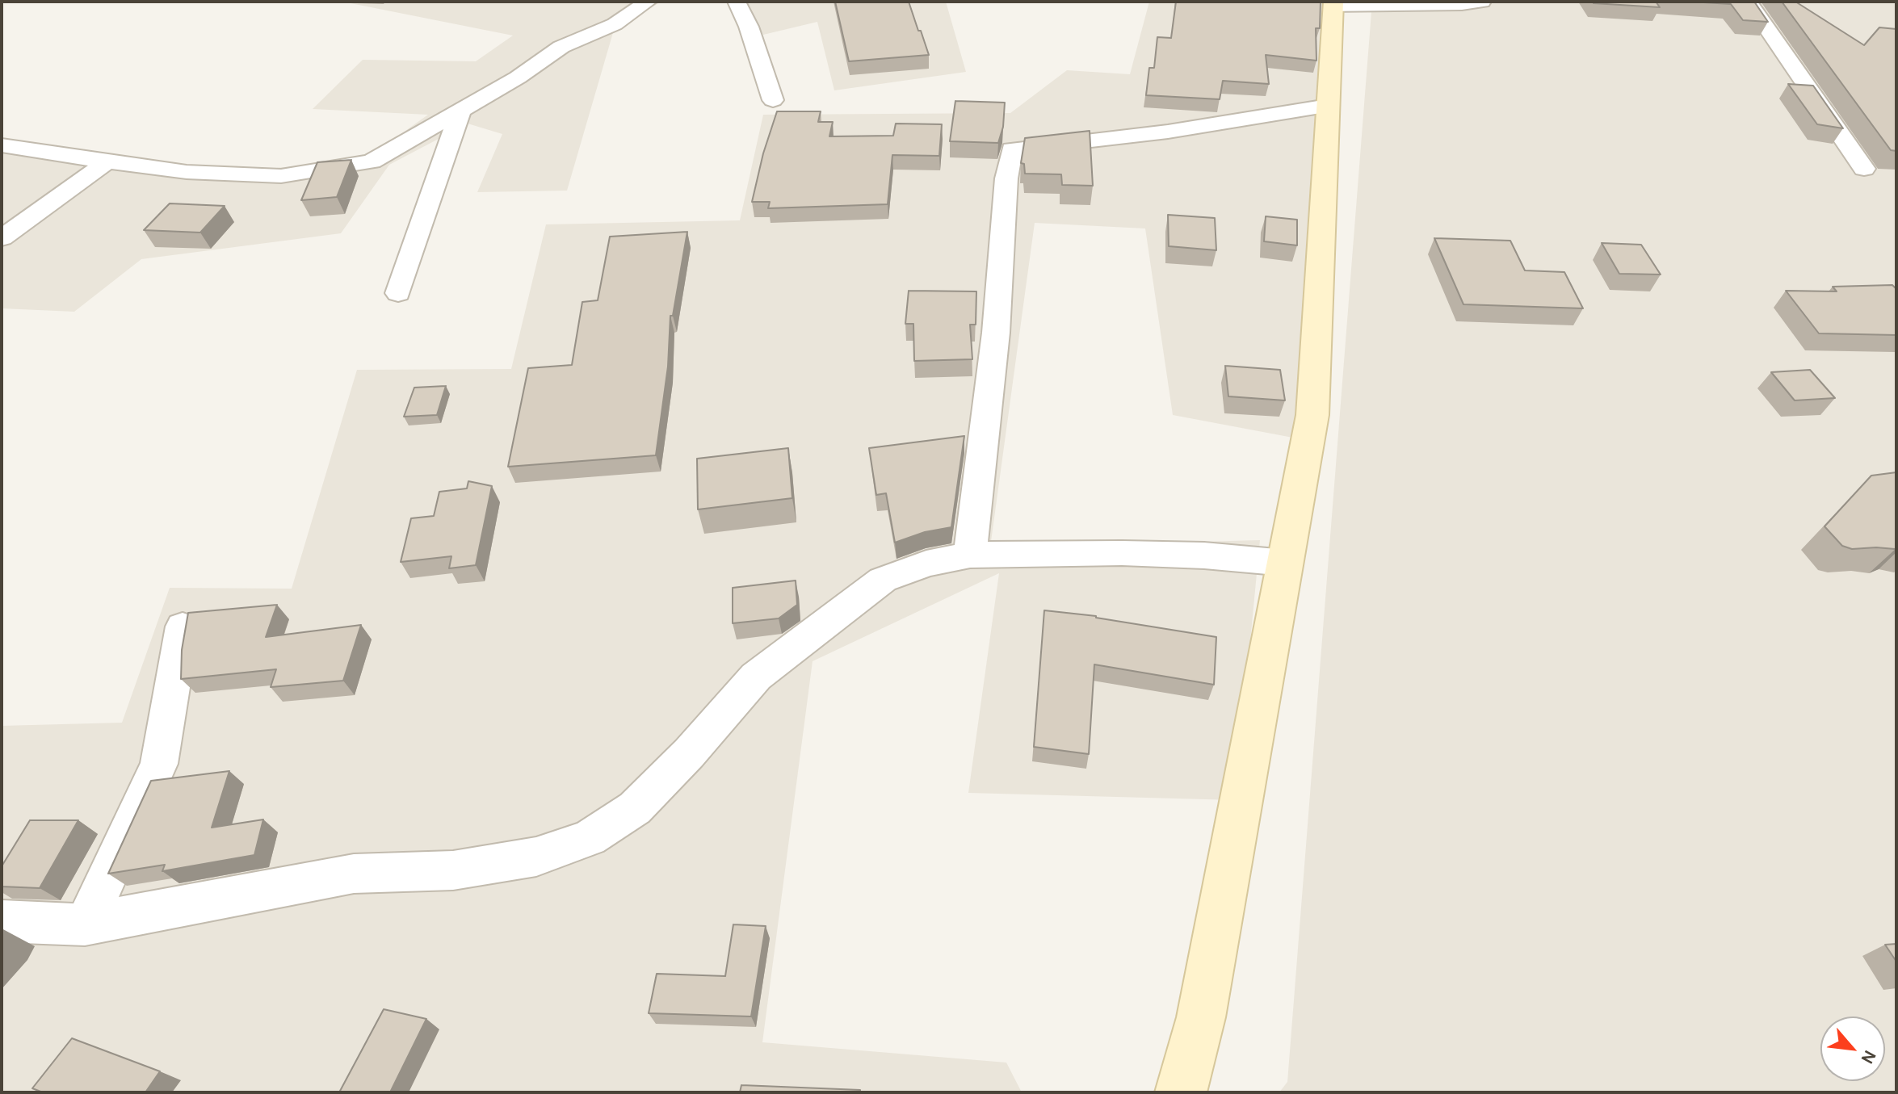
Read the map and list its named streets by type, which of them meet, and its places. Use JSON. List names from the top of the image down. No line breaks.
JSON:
{"north":"bottom right"}
